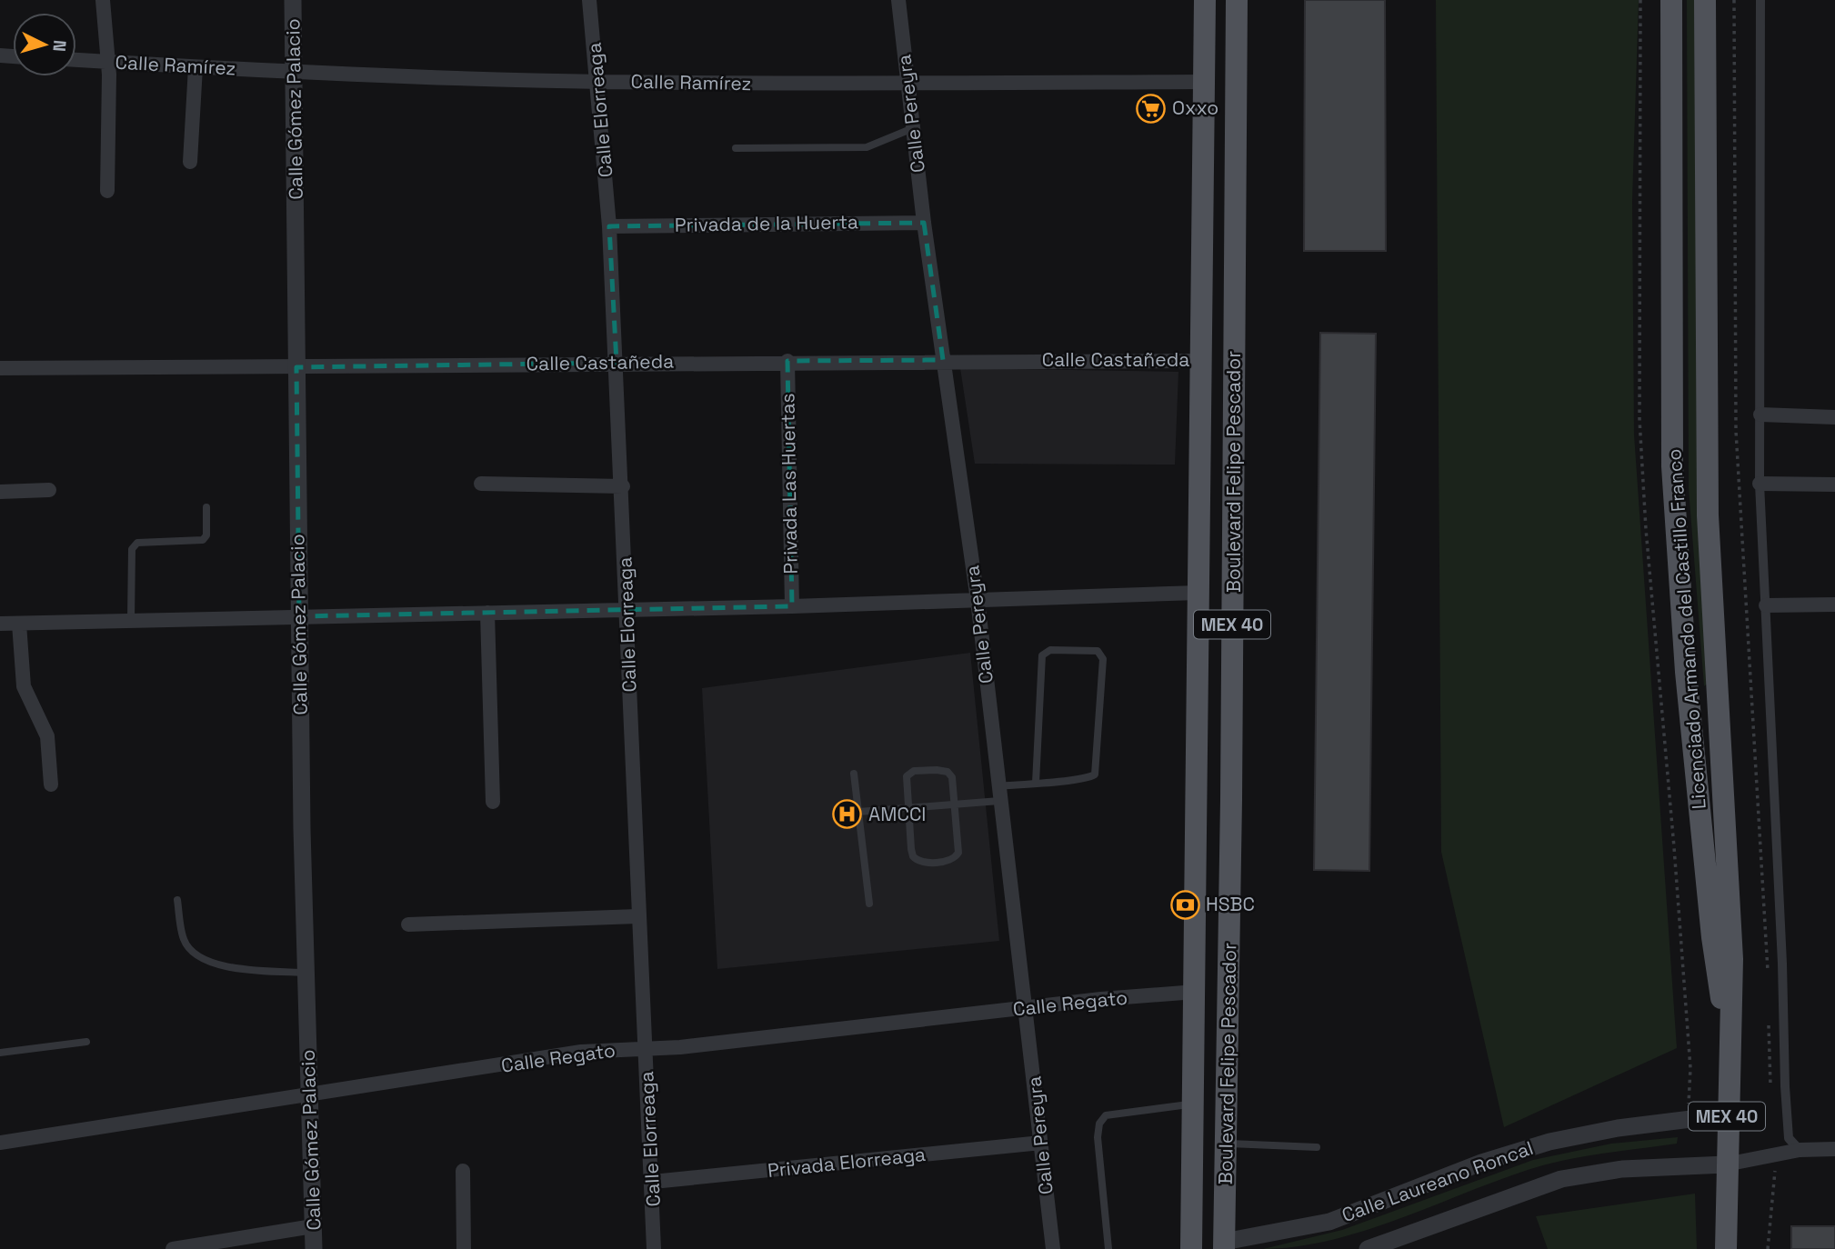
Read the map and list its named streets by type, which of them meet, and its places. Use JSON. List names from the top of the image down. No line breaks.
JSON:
{"streets":{"main road":["Boulevard Felipe Pescador","MEX 40","Licenciado Armando del Castillo Franco"],"street":["Calle Ramírez","Calle Gómez Palacio","Calle Elorreaga","Calle Pereyra","Privada de la Huerta","Calle Castañeda","Privada Las Huertas","Calle Regato","Privada Elorreaga","Calle Laureano Roncal"]},"crossings":[["Calle Ramírez","Calle Gómez Palacio"],["Calle Ramírez","Calle Elorreaga"],["Calle Ramírez","Calle Pereyra"],["Calle Ramírez","Boulevard Felipe Pescador"],["Calle Gómez Palacio","Calle Castañeda"],["Calle Gómez Palacio","Calle Regato"],["Calle Elorreaga","Privada de la Huerta"],["Calle Elorreaga","Calle Castañeda"],["Calle Elorreaga","Calle Regato"],["Calle Elorreaga","Privada Elorreaga"],["Calle Pereyra","Privada de la Huerta"],["Calle Pereyra","Calle Castañeda"],["Calle Pereyra","Calle Regato"],["Calle Pereyra","Privada Elorreaga"],["Calle Castañeda","Boulevard Felipe Pescador"],["Calle Castañeda","Privada Las Huertas"],["Boulevard Felipe Pescador","Calle Regato"],["Boulevard Felipe Pescador","Calle Laureano Roncal"],["Licenciado Armando del Castillo Franco","Calle Laureano Roncal"]],"places":{"supermarket":["Oxxo"],"hospital":["AMCCI"],"bank":["HSBC"]},"north":"right"}
